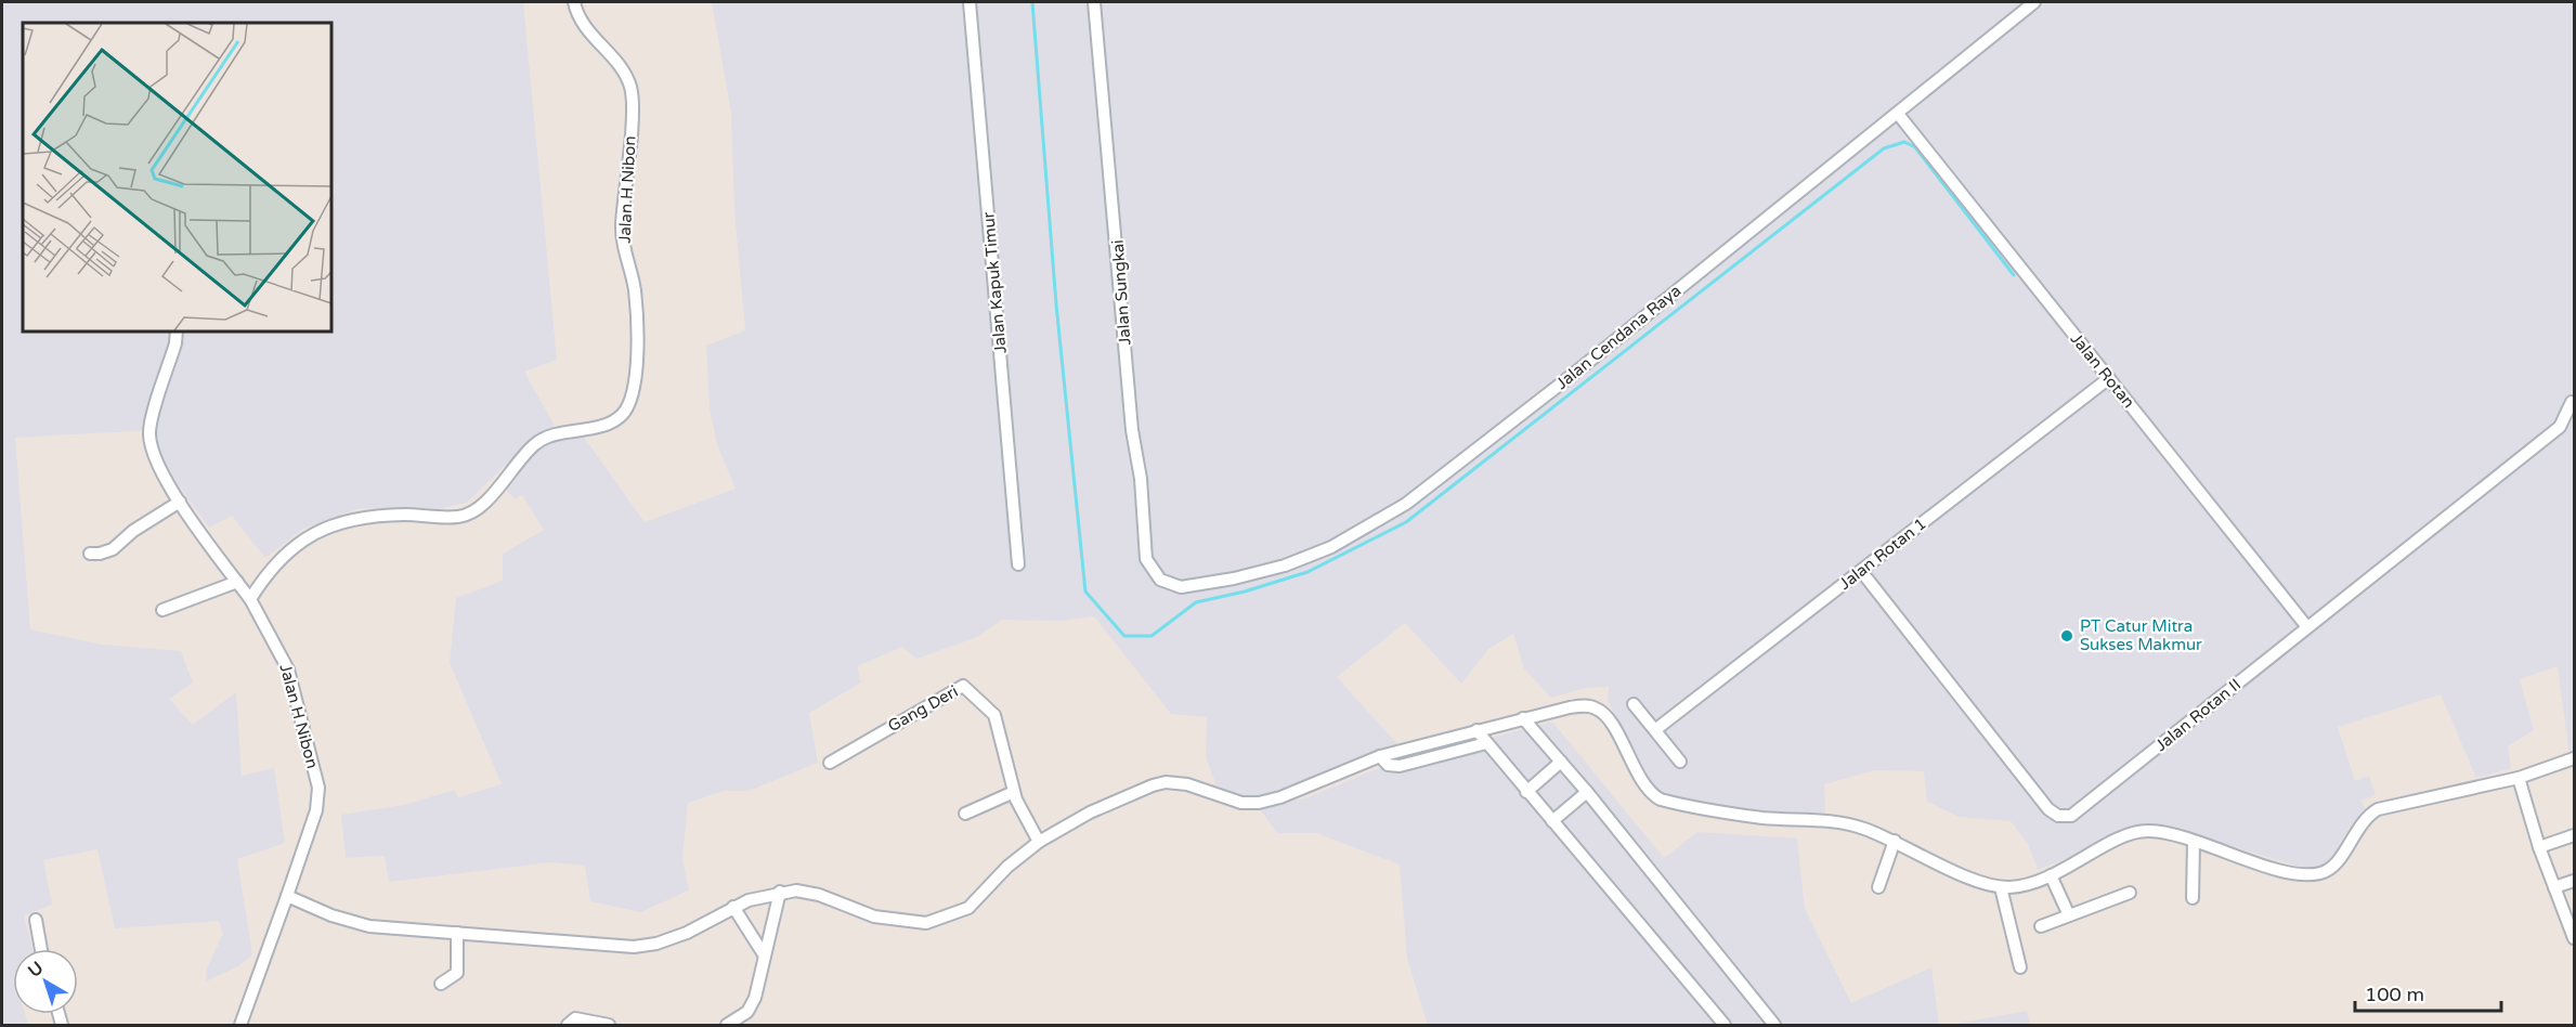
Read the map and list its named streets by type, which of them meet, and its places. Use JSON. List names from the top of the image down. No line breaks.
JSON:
{"streets":{"street":["Jalan H Nibon","Jalan Kapuk Timur","Jalan Sungkai","Jalan Cendana Raya","Jalan Rotan","Jalan Rotan 1","Gang Deri","Jalan Rotan II"]},"crossings":[["Jalan Sungkai","Jalan Cendana Raya"],["Jalan Cendana Raya","Jalan Rotan"],["Jalan Rotan","Jalan Rotan 1"],["Jalan Rotan","Jalan Rotan II"],["Jalan Rotan 1","Jalan Rotan II"]],"places":["PT Catur Mitra Sukses Makmur"],"scale_bar":"100 m","north":"top left"}
